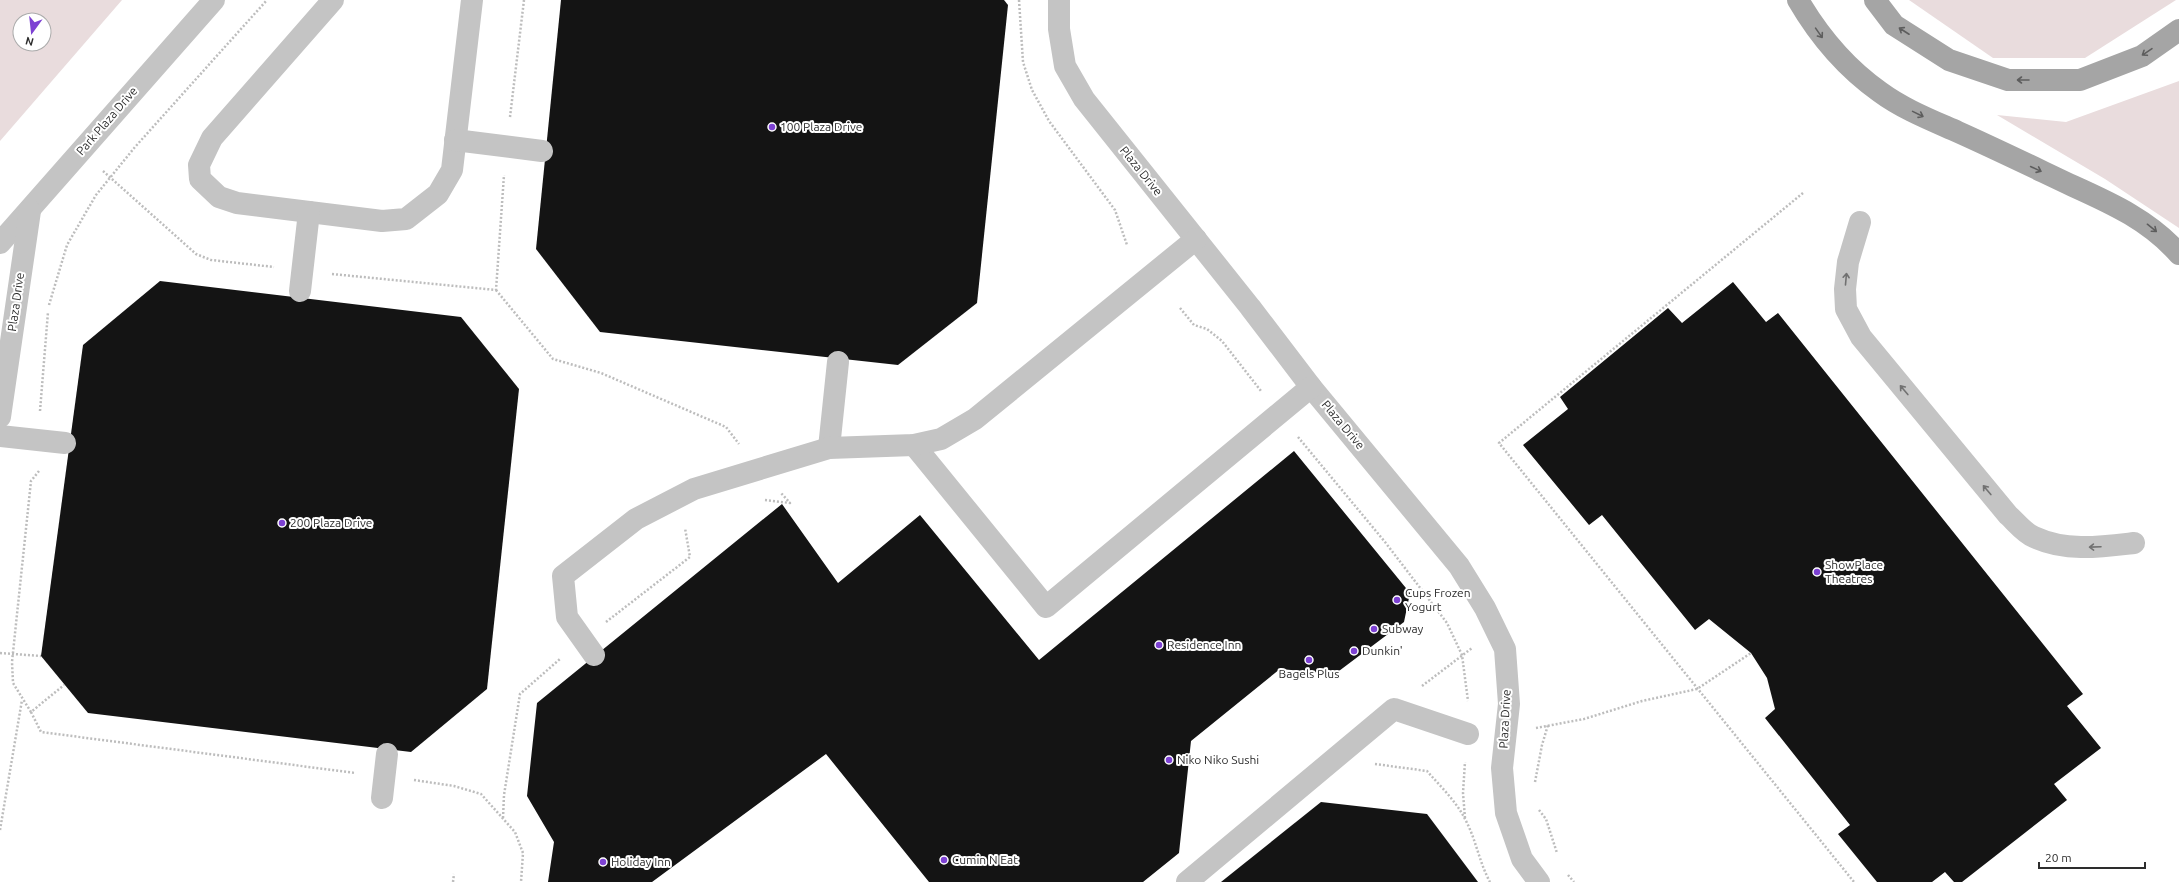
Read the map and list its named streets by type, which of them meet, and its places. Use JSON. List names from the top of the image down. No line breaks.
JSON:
{"streets":{"street":["Park Plaza Drive","Plaza Drive"]},"crossings":[["Park Plaza Drive","Plaza Drive"]],"places":["100 Plaza Drive","200 Plaza Drive","ShowPlace Theatres","Cups Frozen Yogurt","Subway","Residence Inn","Dunkin'","Bagels Plus","Niko Niko Sushi","Cumin N Eat","Holiday Inn"],"scale_bar":"20 m","north":"bottom"}
